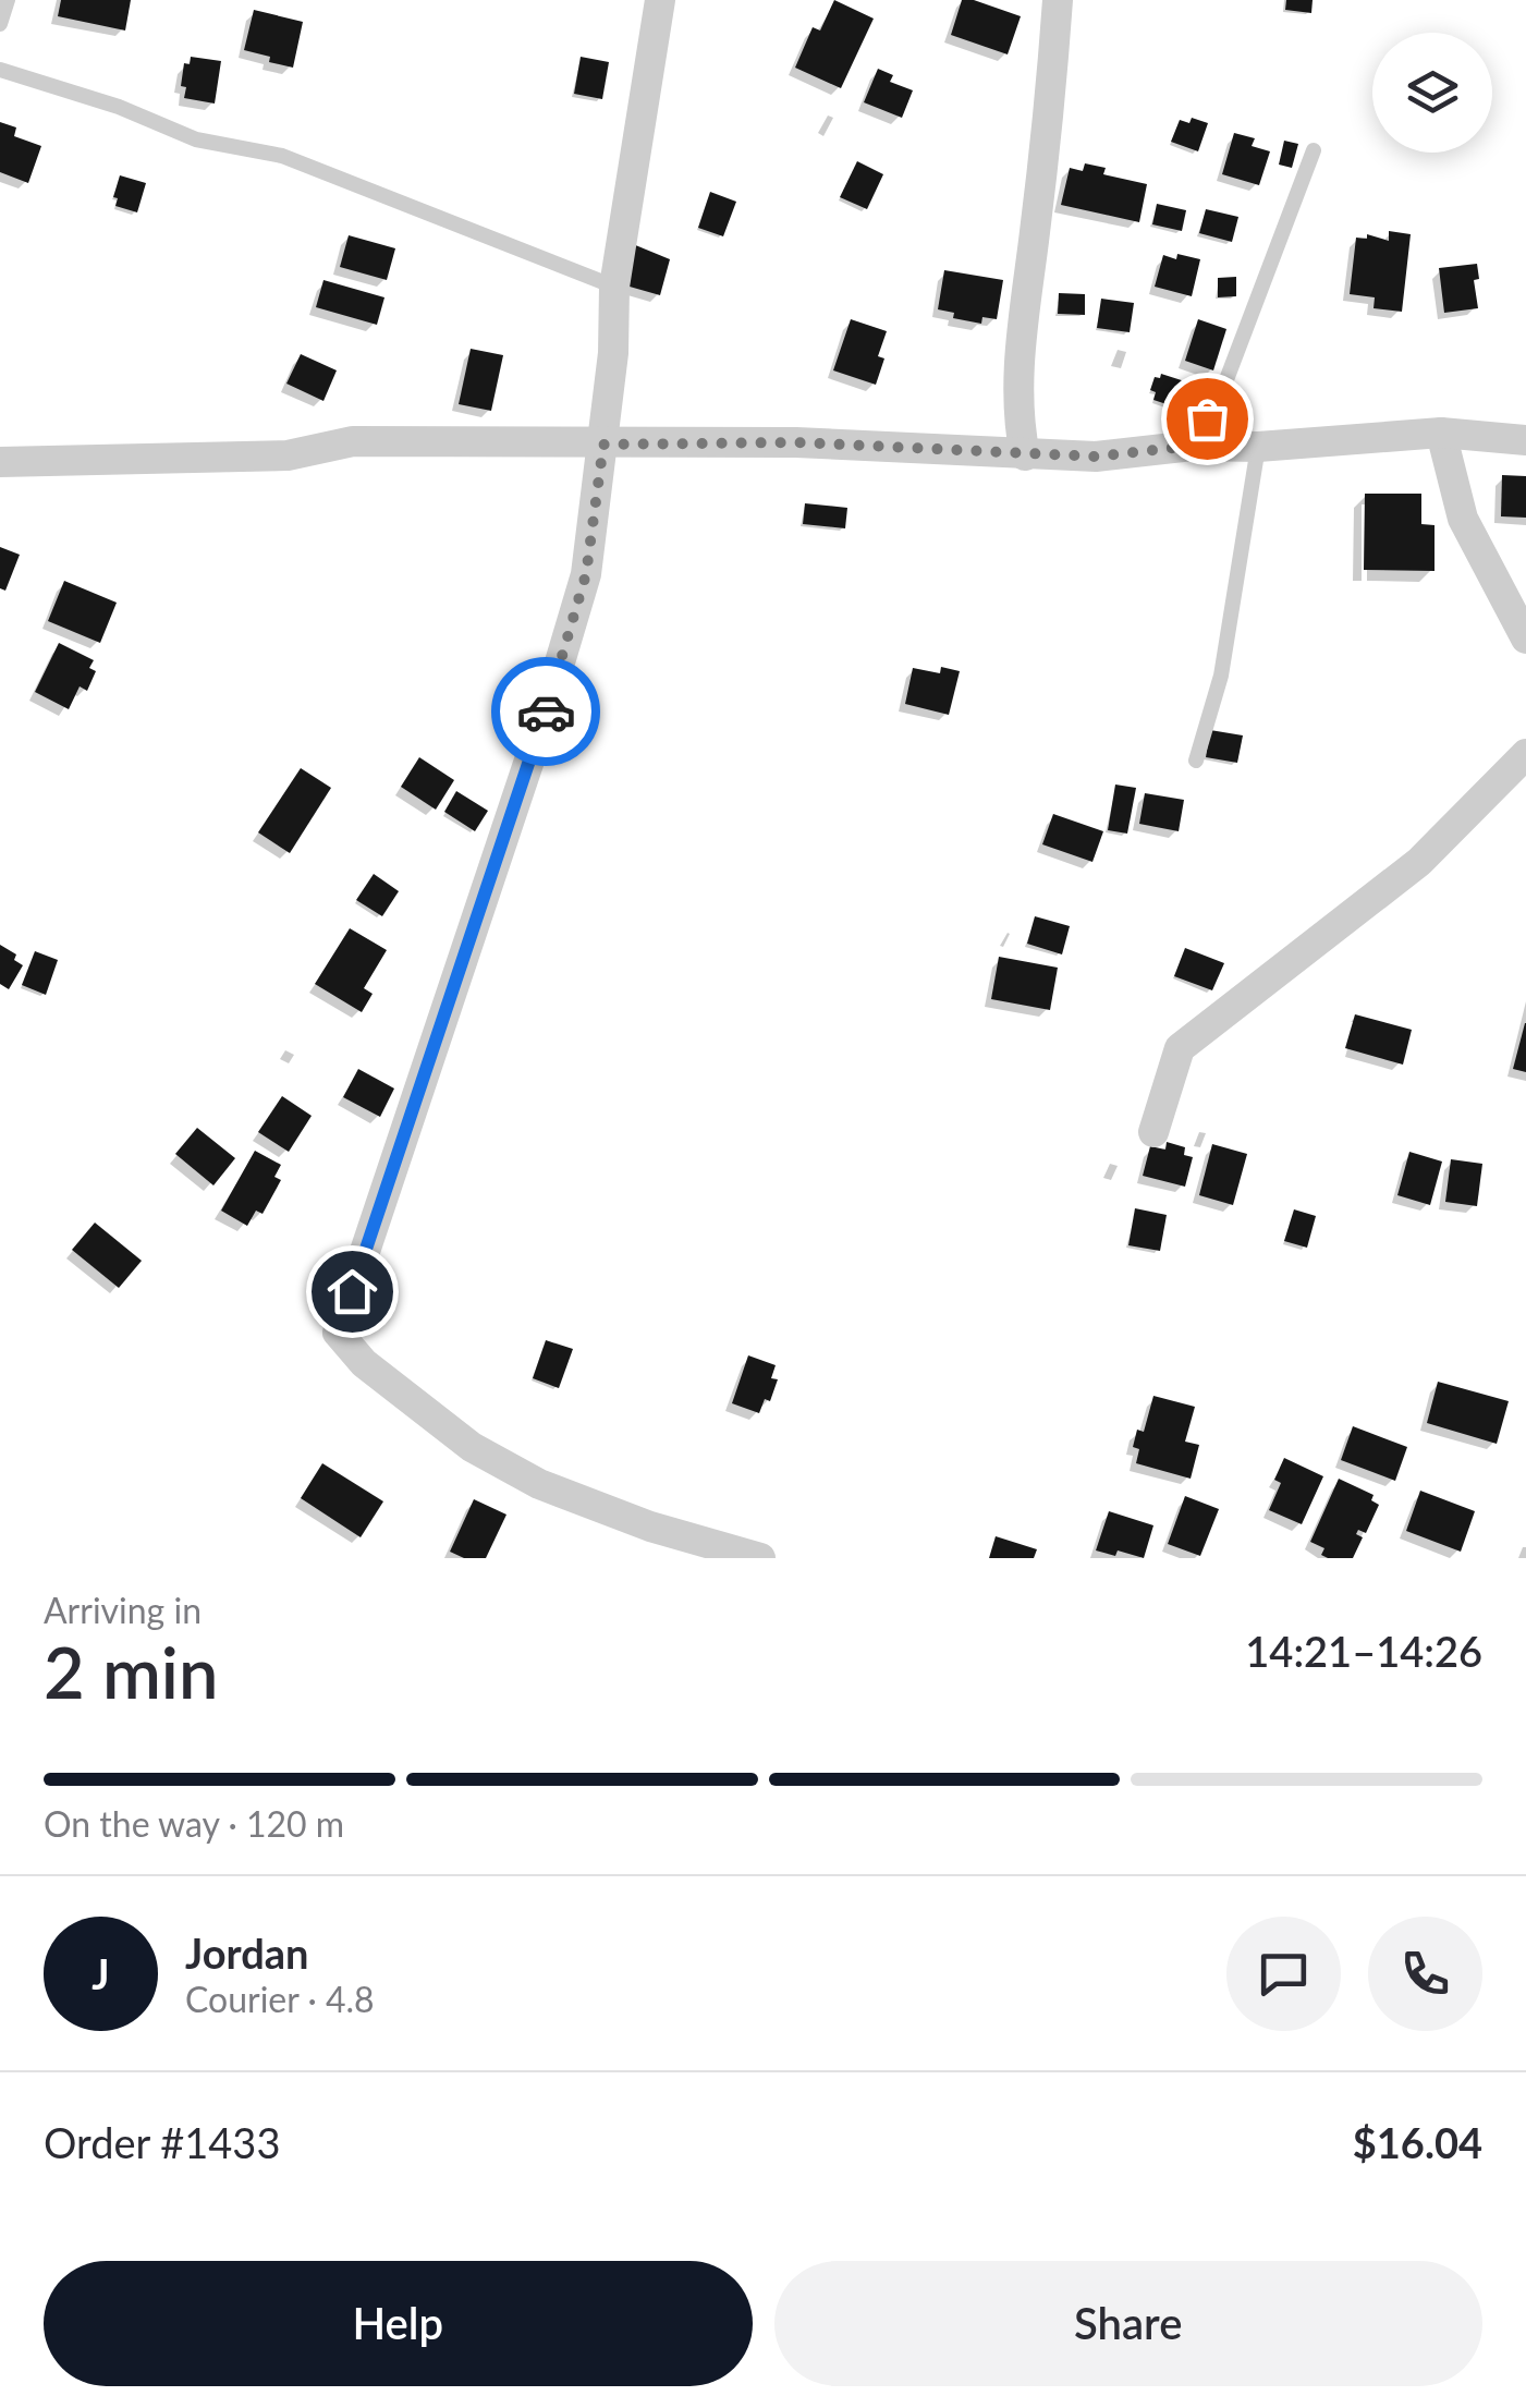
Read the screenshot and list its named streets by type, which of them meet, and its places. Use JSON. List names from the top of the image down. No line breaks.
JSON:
{"page":{"heading":["2 min","Arriving in","14:21–14:26"],"panel":["Jordan","Courier · 4.8","Order #1433","$16.04"],"bar":"On the way · 120 m","round":"J","buttons":["Help","Share"]}}
